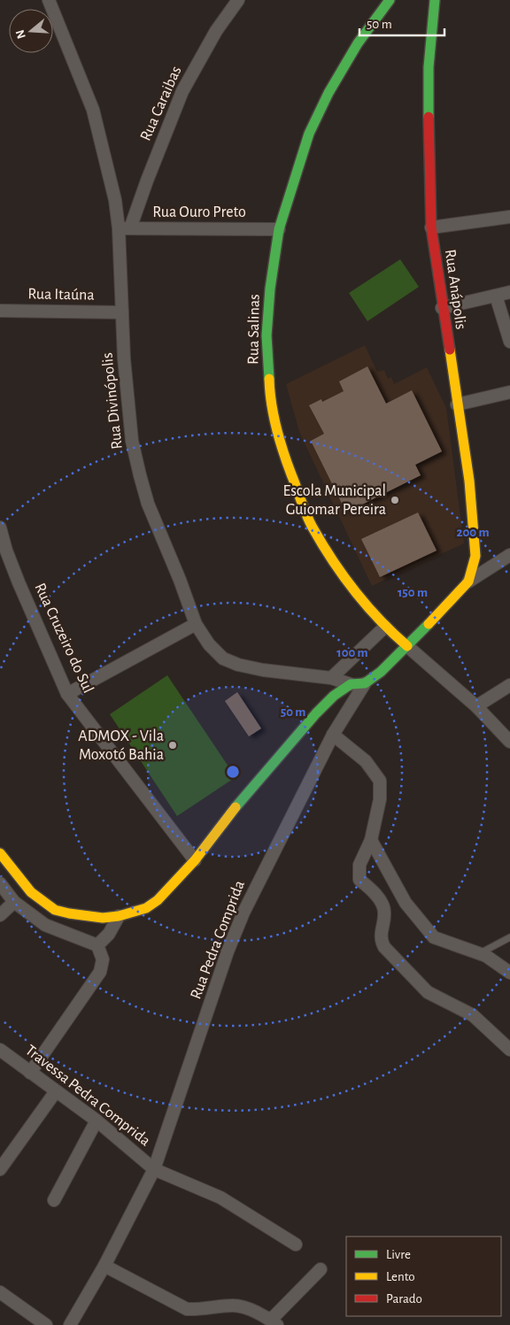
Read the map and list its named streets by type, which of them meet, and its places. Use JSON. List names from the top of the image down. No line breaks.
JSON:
{"streets":{"street":["Rua Caraibas","Rua Ouro Preto","Rua Anápolis","Rua Itaúna","Rua Salinas","Rua Divinópolis","Rua Cruzeiro do Sul","Rua Pedra Comprida","Travessa Pedra Comprida"]},"crossings":[["Rua Caraibas","Rua Ouro Preto"],["Rua Caraibas","Rua Divinópolis"],["Rua Ouro Preto","Rua Salinas"],["Rua Ouro Preto","Rua Divinópolis"],["Rua Anápolis","Rua Pedra Comprida"],["Rua Itaúna","Rua Divinópolis"],["Rua Salinas","Rua Pedra Comprida"],["Rua Pedra Comprida","Travessa Pedra Comprida"]],"places":["Escola Municipal Guiomar Pereira","ADMOX - Vila Moxotó Bahia"],"legend":["Livre","Lento","Parado"],"scale_bar":"50 m","north":"left","rings":["200 m","150 m","100 m","50 m"]}
